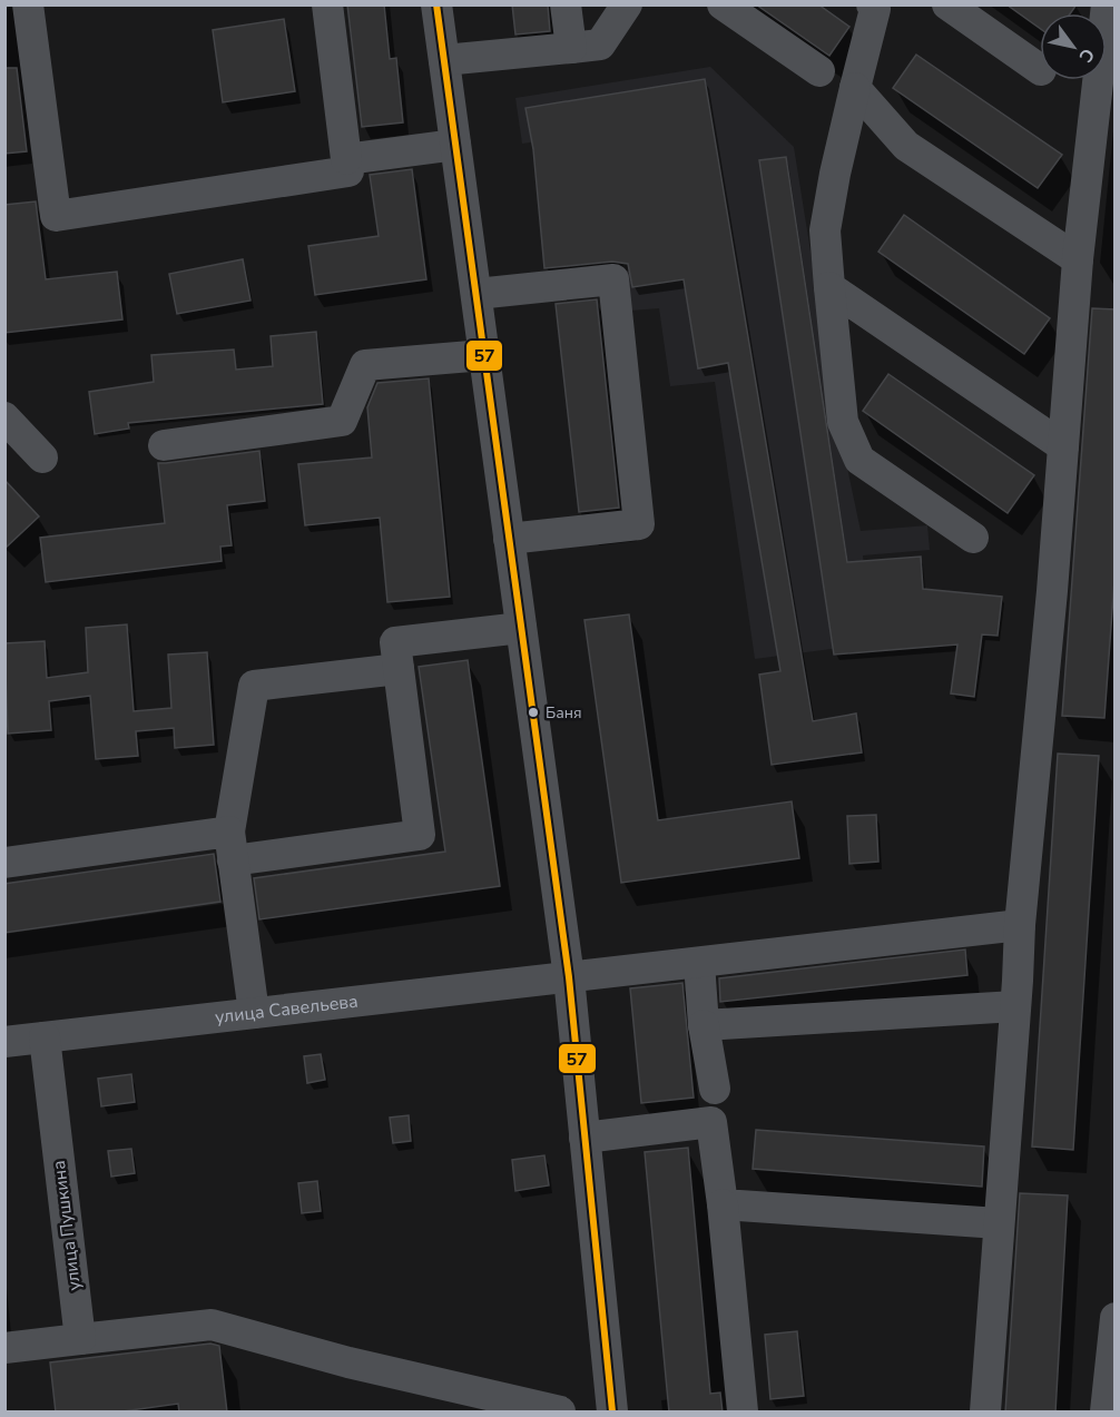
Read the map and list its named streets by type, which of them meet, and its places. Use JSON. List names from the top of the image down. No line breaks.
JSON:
{"streets":{"street":["улица Савельева","улица Пушкина"]},"crossings":[["улица Савельева","улица Пушкина"]],"places":["Баня"],"lines":["transit line 57"],"north":"bottom right"}
